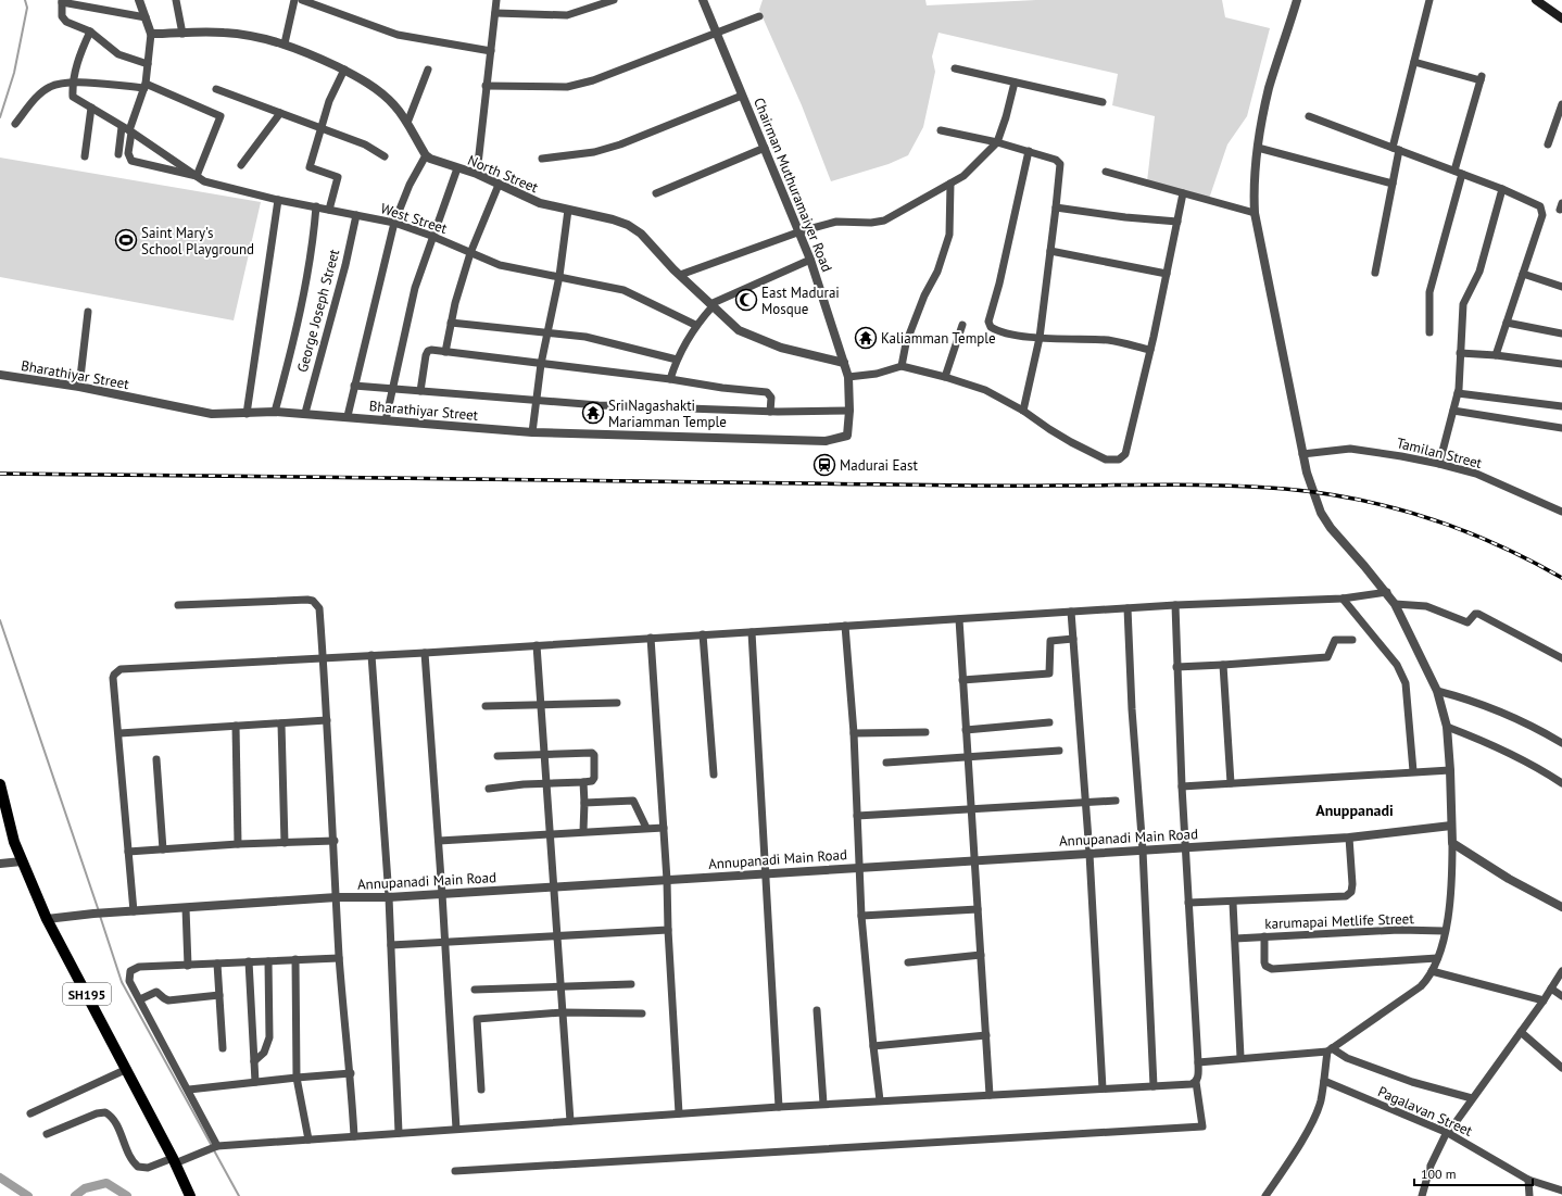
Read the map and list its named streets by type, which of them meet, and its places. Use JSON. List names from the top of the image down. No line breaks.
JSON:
{"streets":{"main road":["SH195"],"street":["North Street","Chairman Muthuramaiyer Road","West Street","George Joseph Street","Bharathiyar Street","Tamilan Street","Annupanadi Main Road","karumapai Metlife Street","Pagalavan Street"]},"crossings":[["North Street","Chairman Muthuramaiyer Road"],["Chairman Muthuramaiyer Road","Bharathiyar Street"],["West Street","George Joseph Street"],["George Joseph Street","Bharathiyar Street"],["Annupanadi Main Road","SH195"]],"districts":["Anuppanadi"],"places":{"sports":["Saint Mary's School Playground"],"mosque":["East Madurai Mosque"],"temple":["Kaliamman Temple","Sri Nagashakti Mariamman Temple"],"station":["Madurai East"]},"scale_bar":"100 m"}
